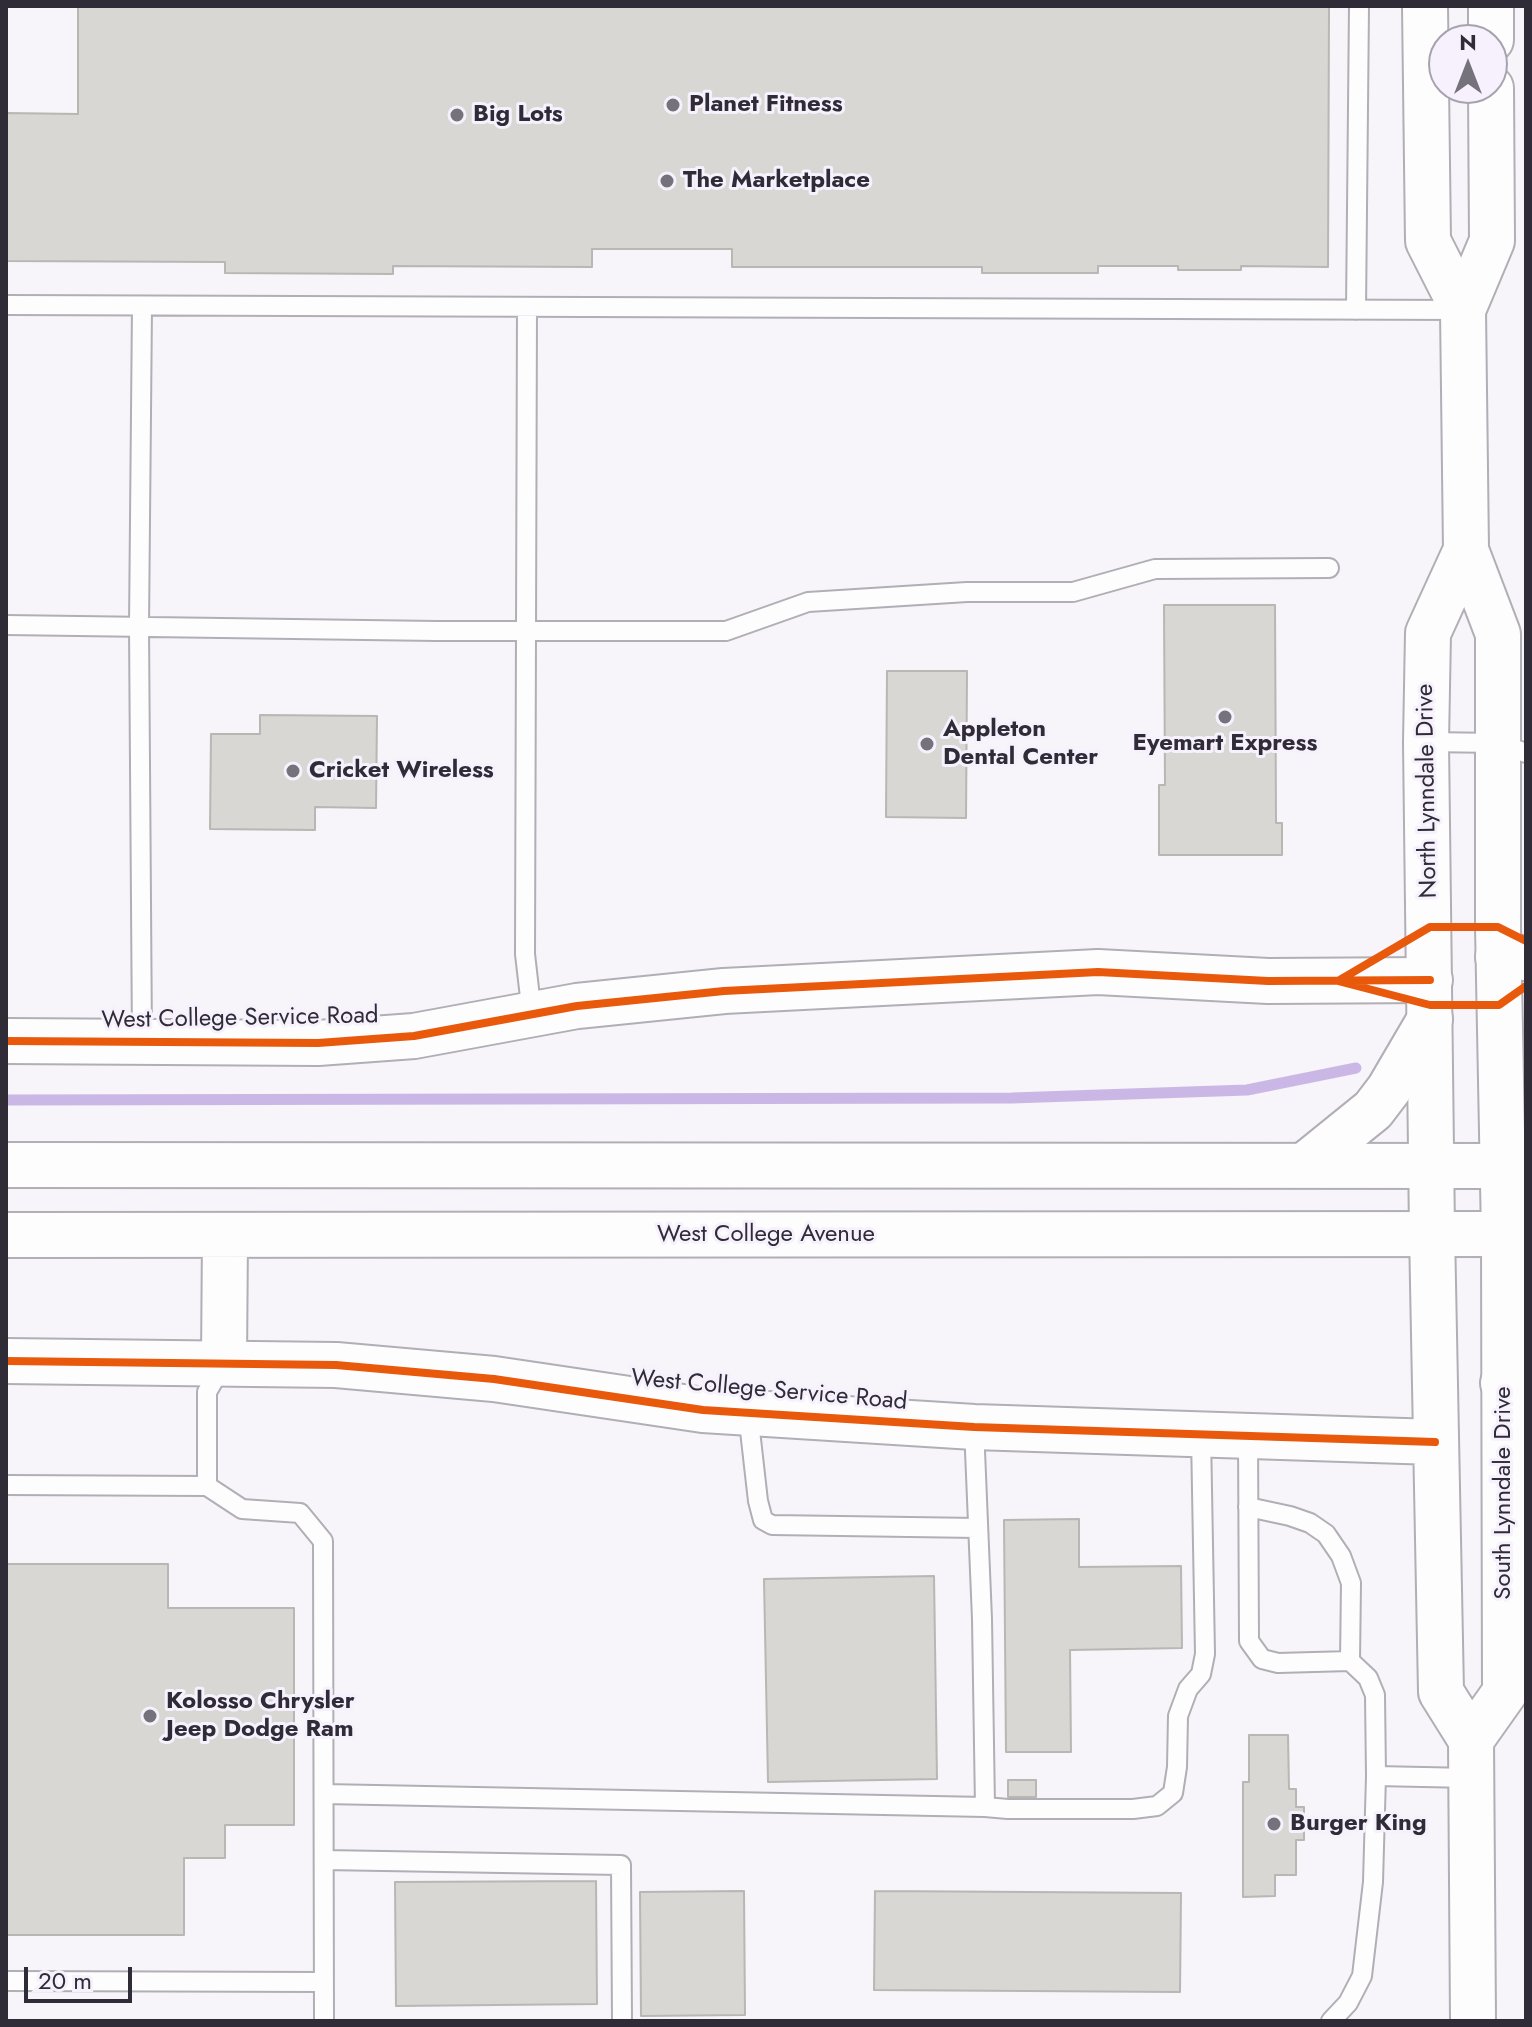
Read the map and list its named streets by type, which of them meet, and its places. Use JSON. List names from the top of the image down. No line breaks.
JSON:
{"streets":{"main road":["North Lynndale Drive","West College Service Road","West College Avenue","South Lynndale Drive"]},"crossings":[["North Lynndale Drive","West College Service Road"],["North Lynndale Drive","West College Avenue"],["North Lynndale Drive","South Lynndale Drive"],["West College Avenue","South Lynndale Drive"]],"places":["Planet Fitness","Big Lots","The Marketplace","Eyemart Express","Appleton Dental Center","Cricket Wireless","Kolosso Chrysler Jeep Dodge Ram","Burger King"],"scale_bar":"20 m","north":"top"}
